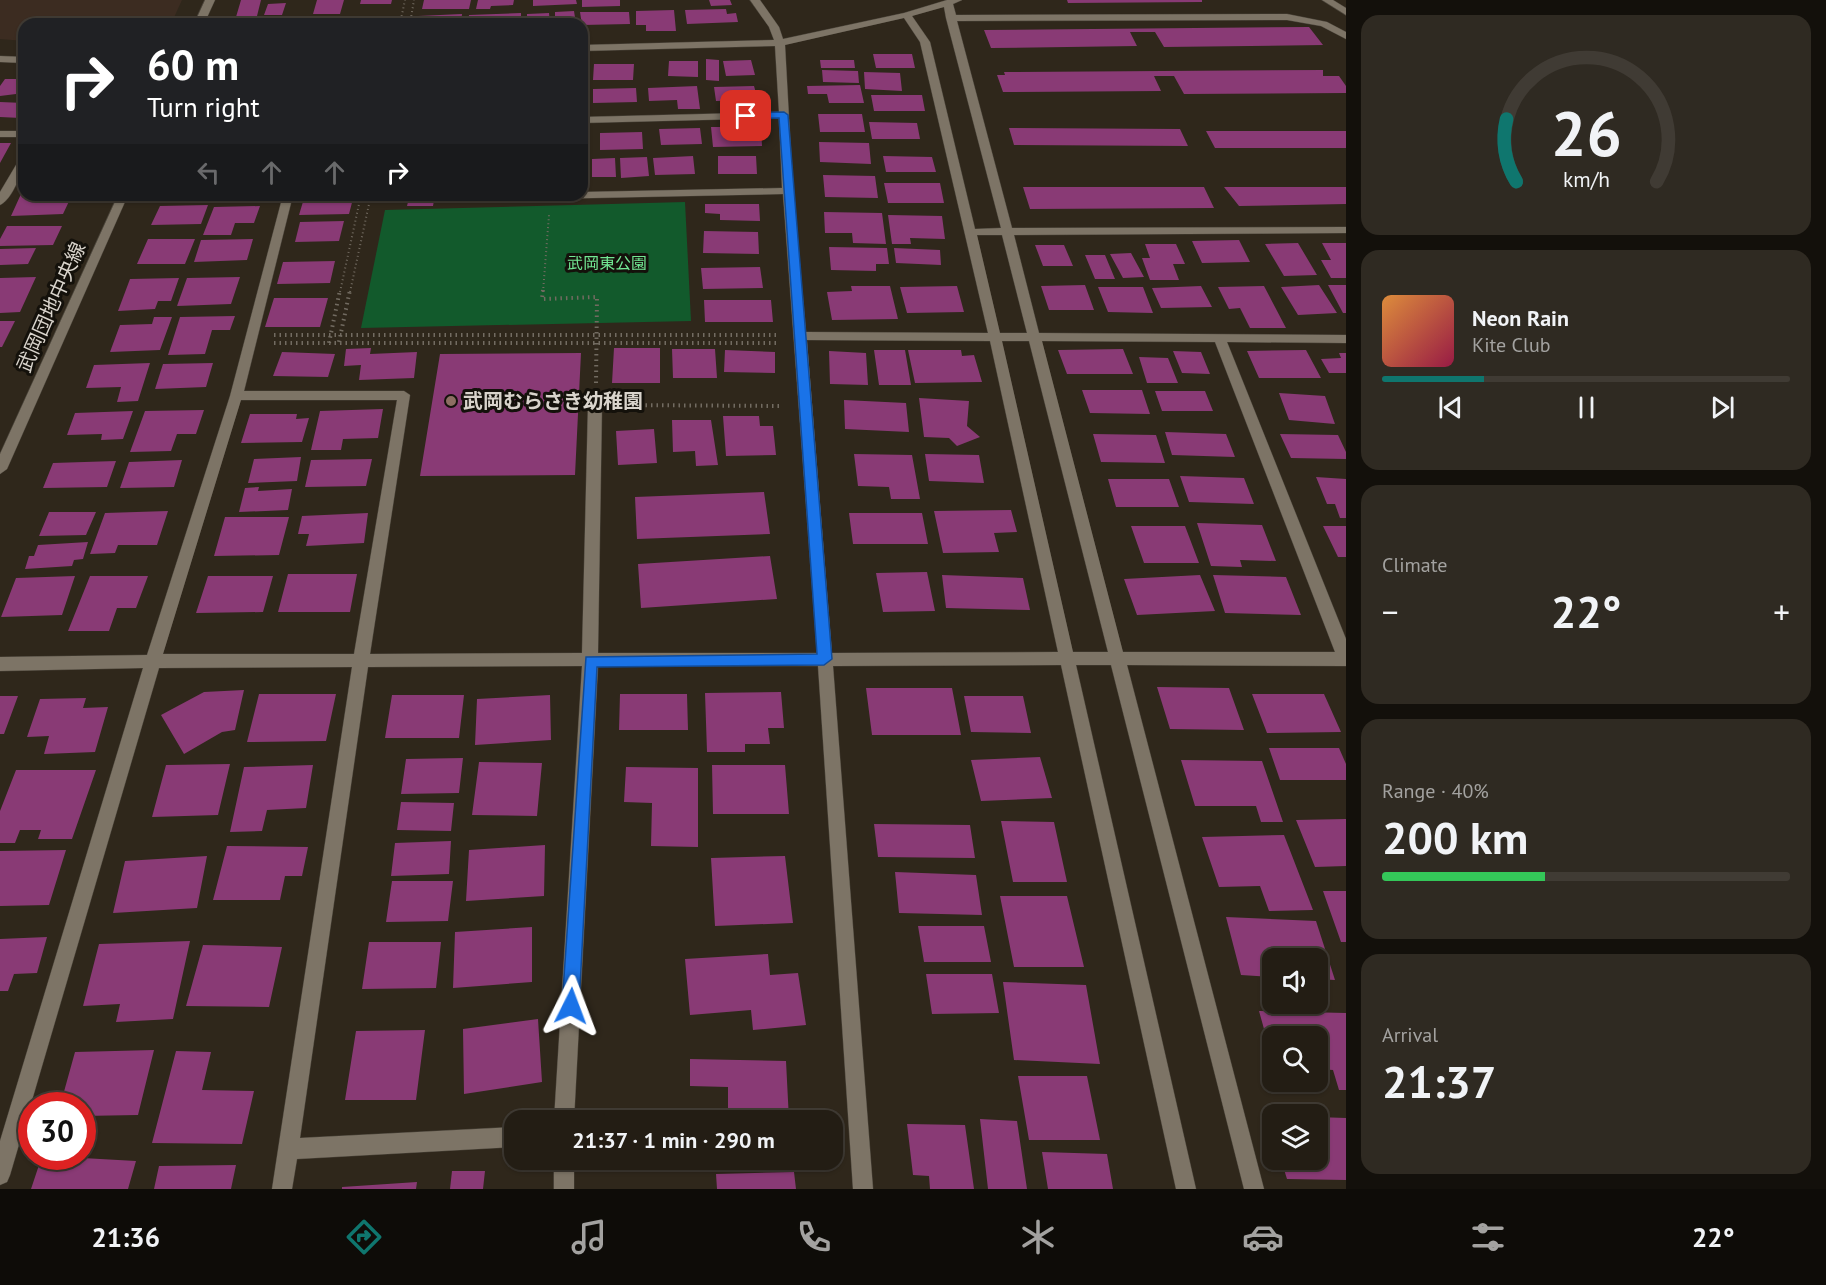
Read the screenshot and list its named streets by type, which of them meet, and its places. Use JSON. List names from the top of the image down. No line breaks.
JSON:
{"streets":{"street":["武岡団地中央線"]},"parks":["武岡東公園"],"places":["武岡むらさき幼稚園"],"page":{"turn":["60 m","Turn right"],"song":["Neon Rain","Kite Club"],"tile":["Climate",["Range · 40%","200 km"],["Arrival","21:37"]],"heat":["−","22°","+"],"limit":"30","trip":"21:37 · 1 min · 290 m","tabs":["21:36","22°"],"gauge":["26","km/h"]}}
